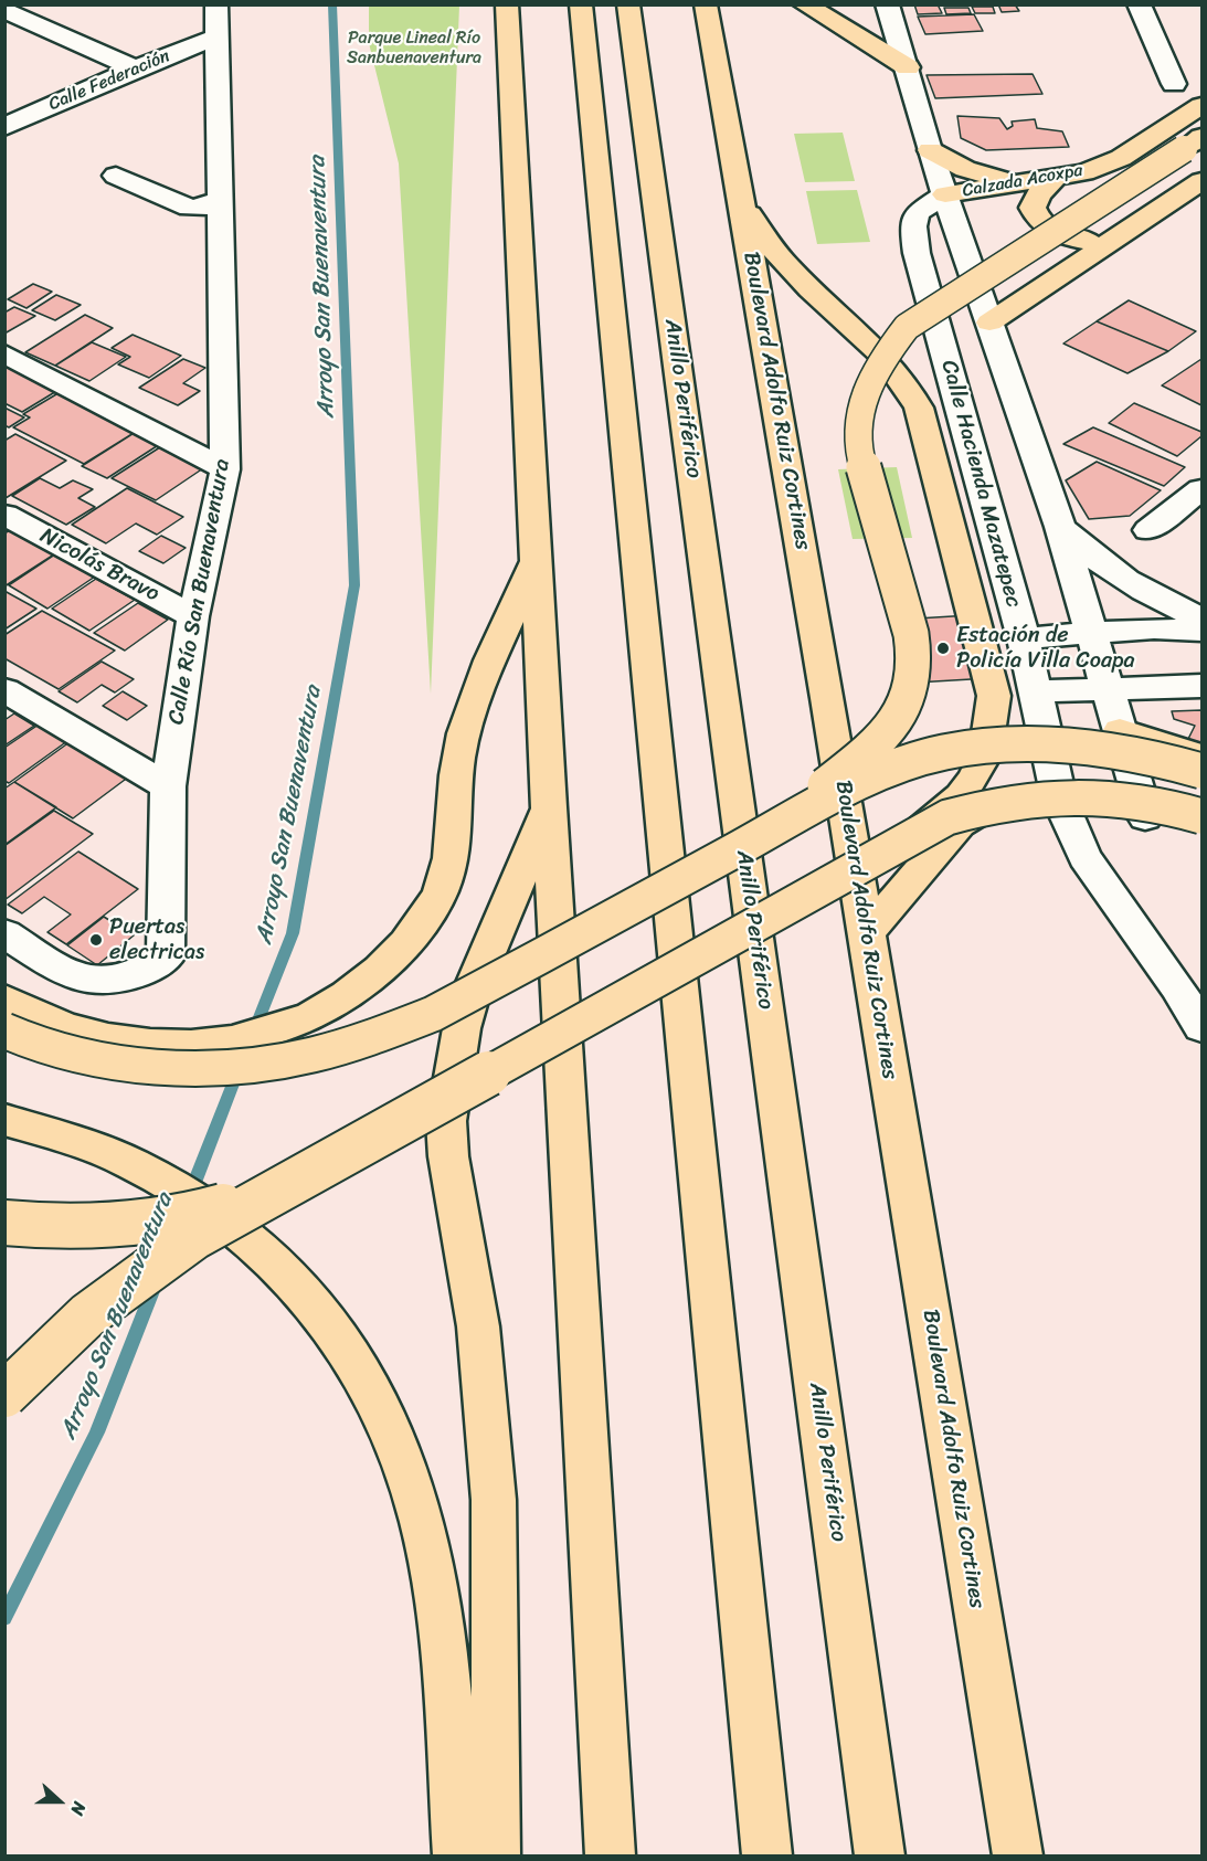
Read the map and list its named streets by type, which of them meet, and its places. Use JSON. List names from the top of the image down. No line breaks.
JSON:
{"streets":{"main road":["Calzada Acoxpa","Anillo Periférico","Boulevard Adolfo Ruiz Cortines"],"street":["Calle Federación","Calle Hacienda Mazatepec","Nicolás Bravo","Calle Río San Buenaventura"]},"crossings":[["Calle Federación","Calle Río San Buenaventura"],["Calzada Acoxpa","Calle Hacienda Mazatepec"],["Nicolás Bravo","Calle Río San Buenaventura"]],"water":["Arroyo San Buenaventura"],"parks":["Parque Lineal Río Sanbuenaventura"],"places":["Estación de Policía Villa Coapa","Puertas electricas"],"north":"right"}
